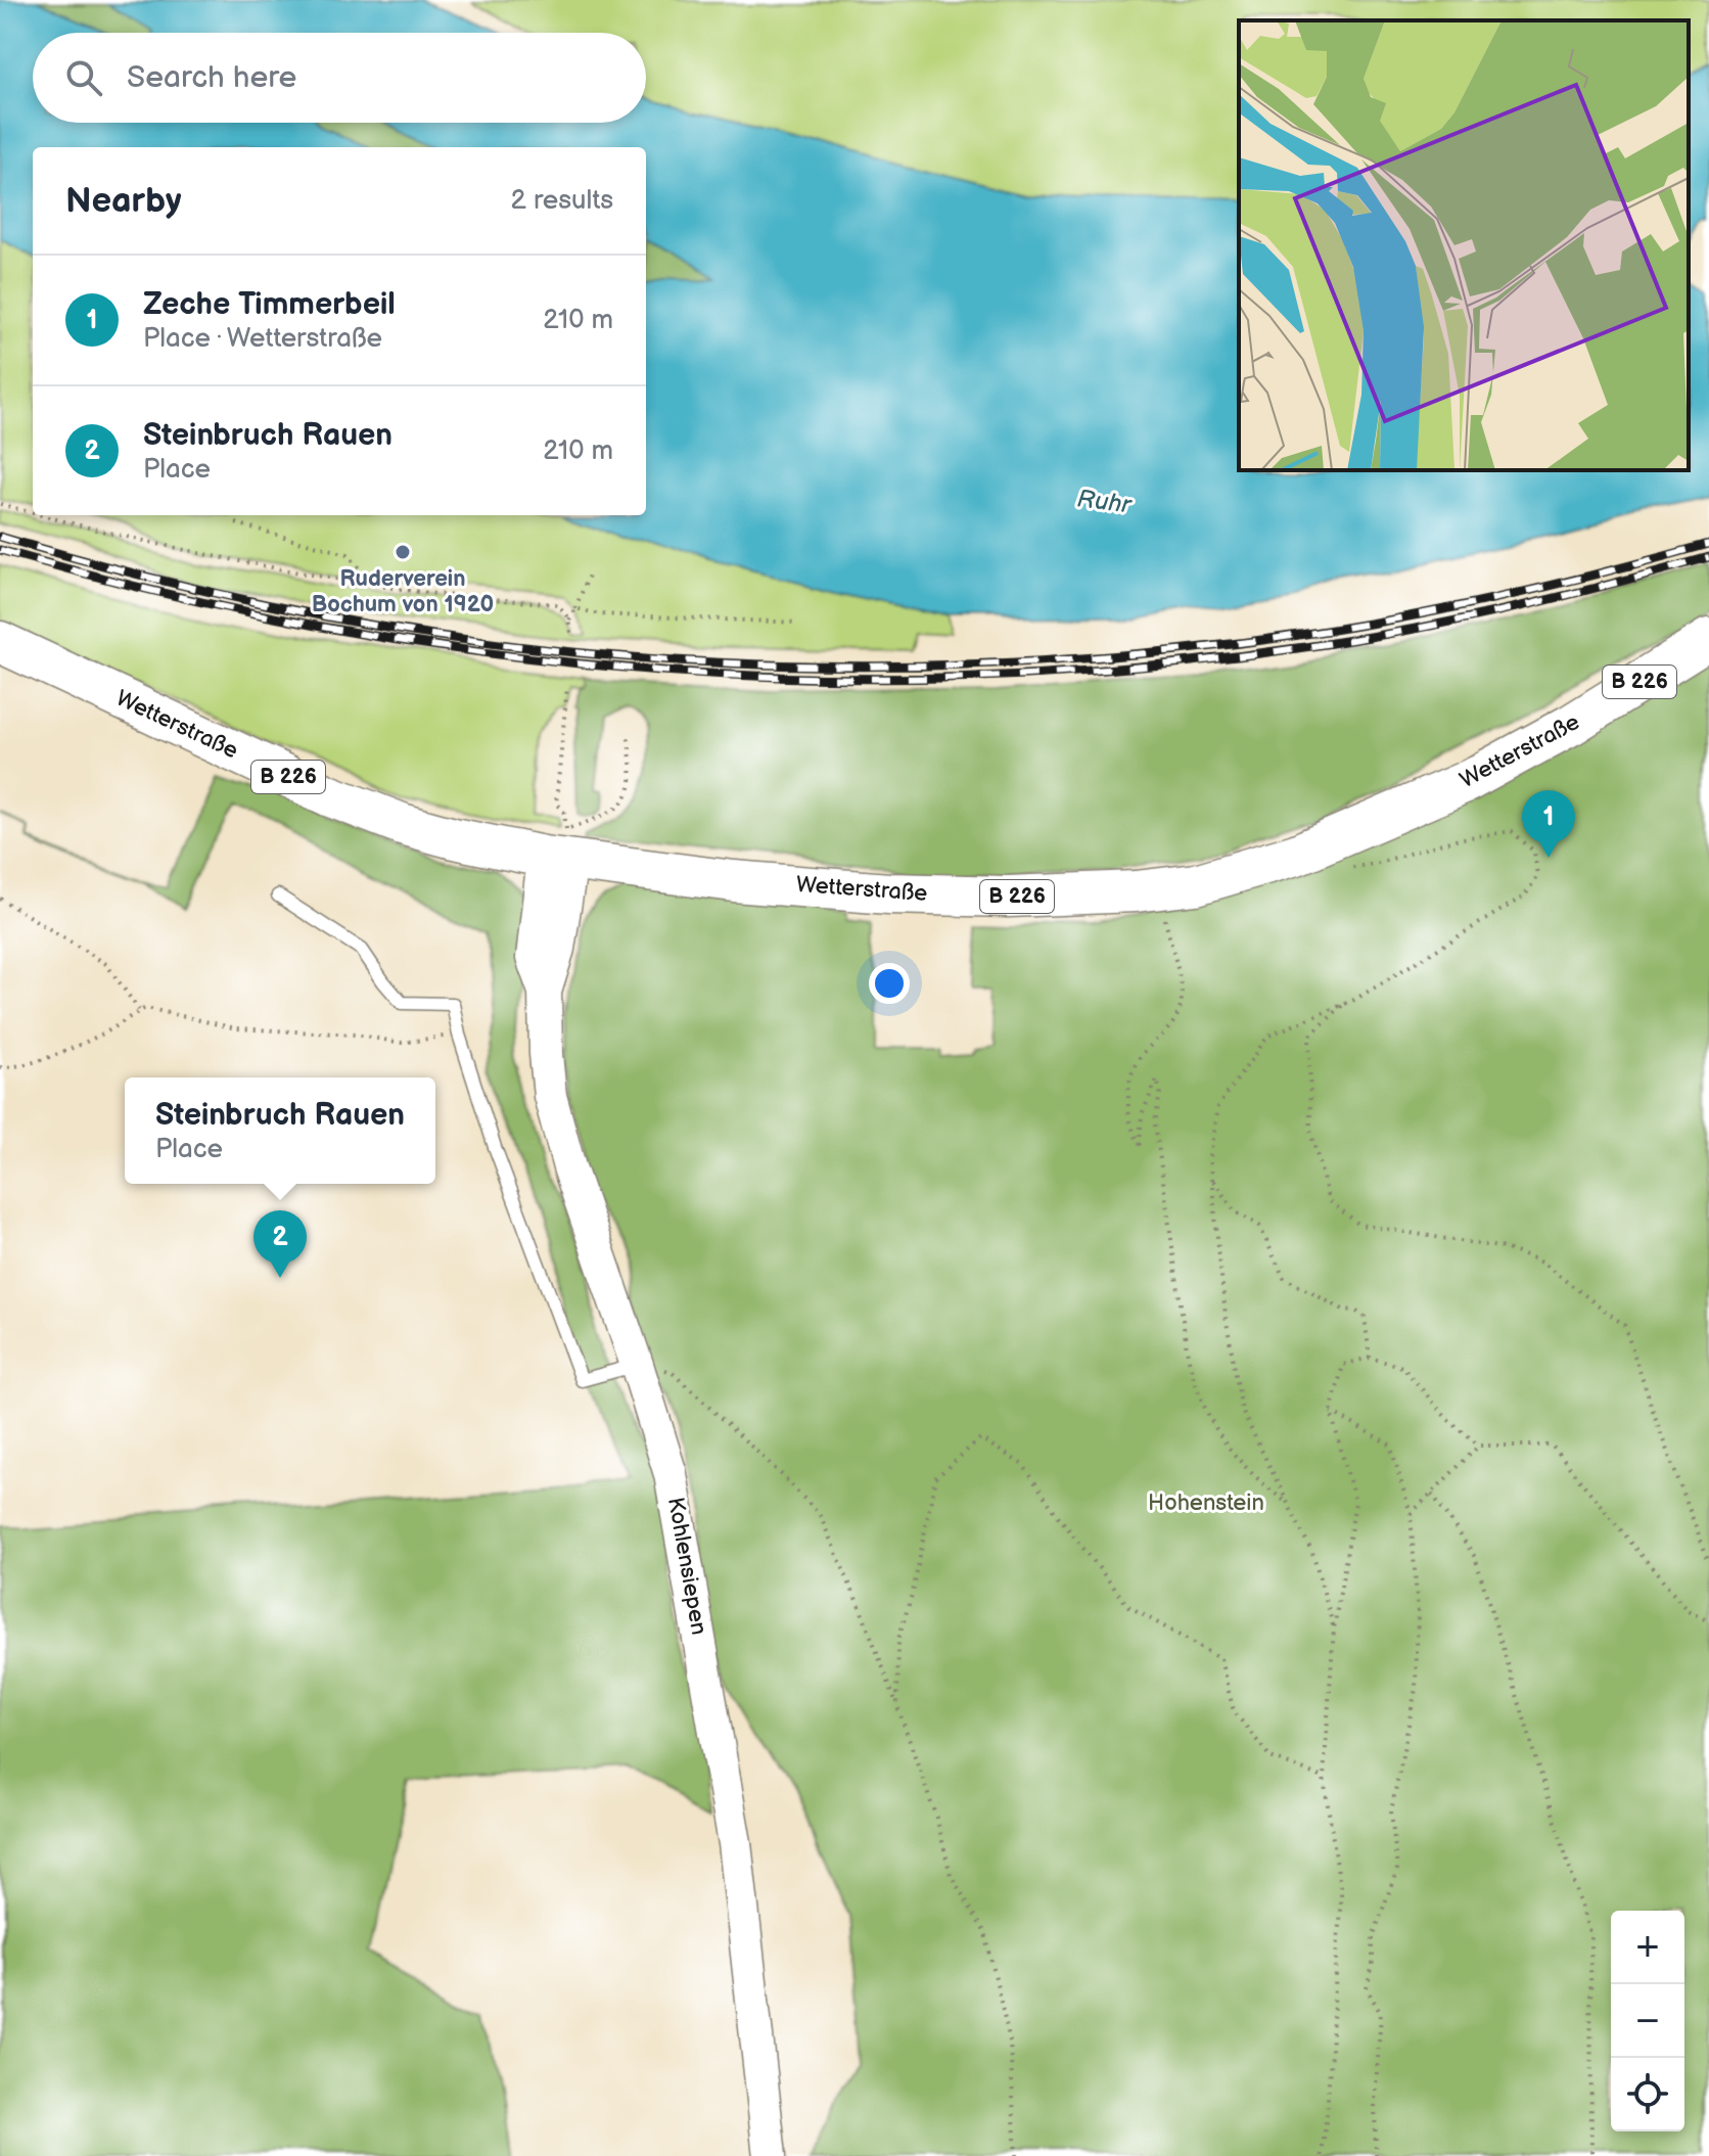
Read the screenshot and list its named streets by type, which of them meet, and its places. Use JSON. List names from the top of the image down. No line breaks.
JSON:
{"streets":{"main road":["B 226","Wetterstraße"],"street":["Kohlensiepen"]},"crossings":[["Wetterstraße","Kohlensiepen"]],"water":["Ruhr"],"parks":["Hohenstein"],"places":["Ruderverein Bochum von 1920"],"page":{"search":"Search here","heading":["Nearby","2 results"],"list":[{"mark":"1","name":"Zeche Timmerbeil","note":"Place · Wetterstraße","value":"210 m"},{"mark":"2","name":"Steinbruch Rauen","note":"Place","value":"210 m"}],"pins":["1","2"],"popup":["Steinbruch Rauen","Place"],"map_buttons":["+","−"]}}
